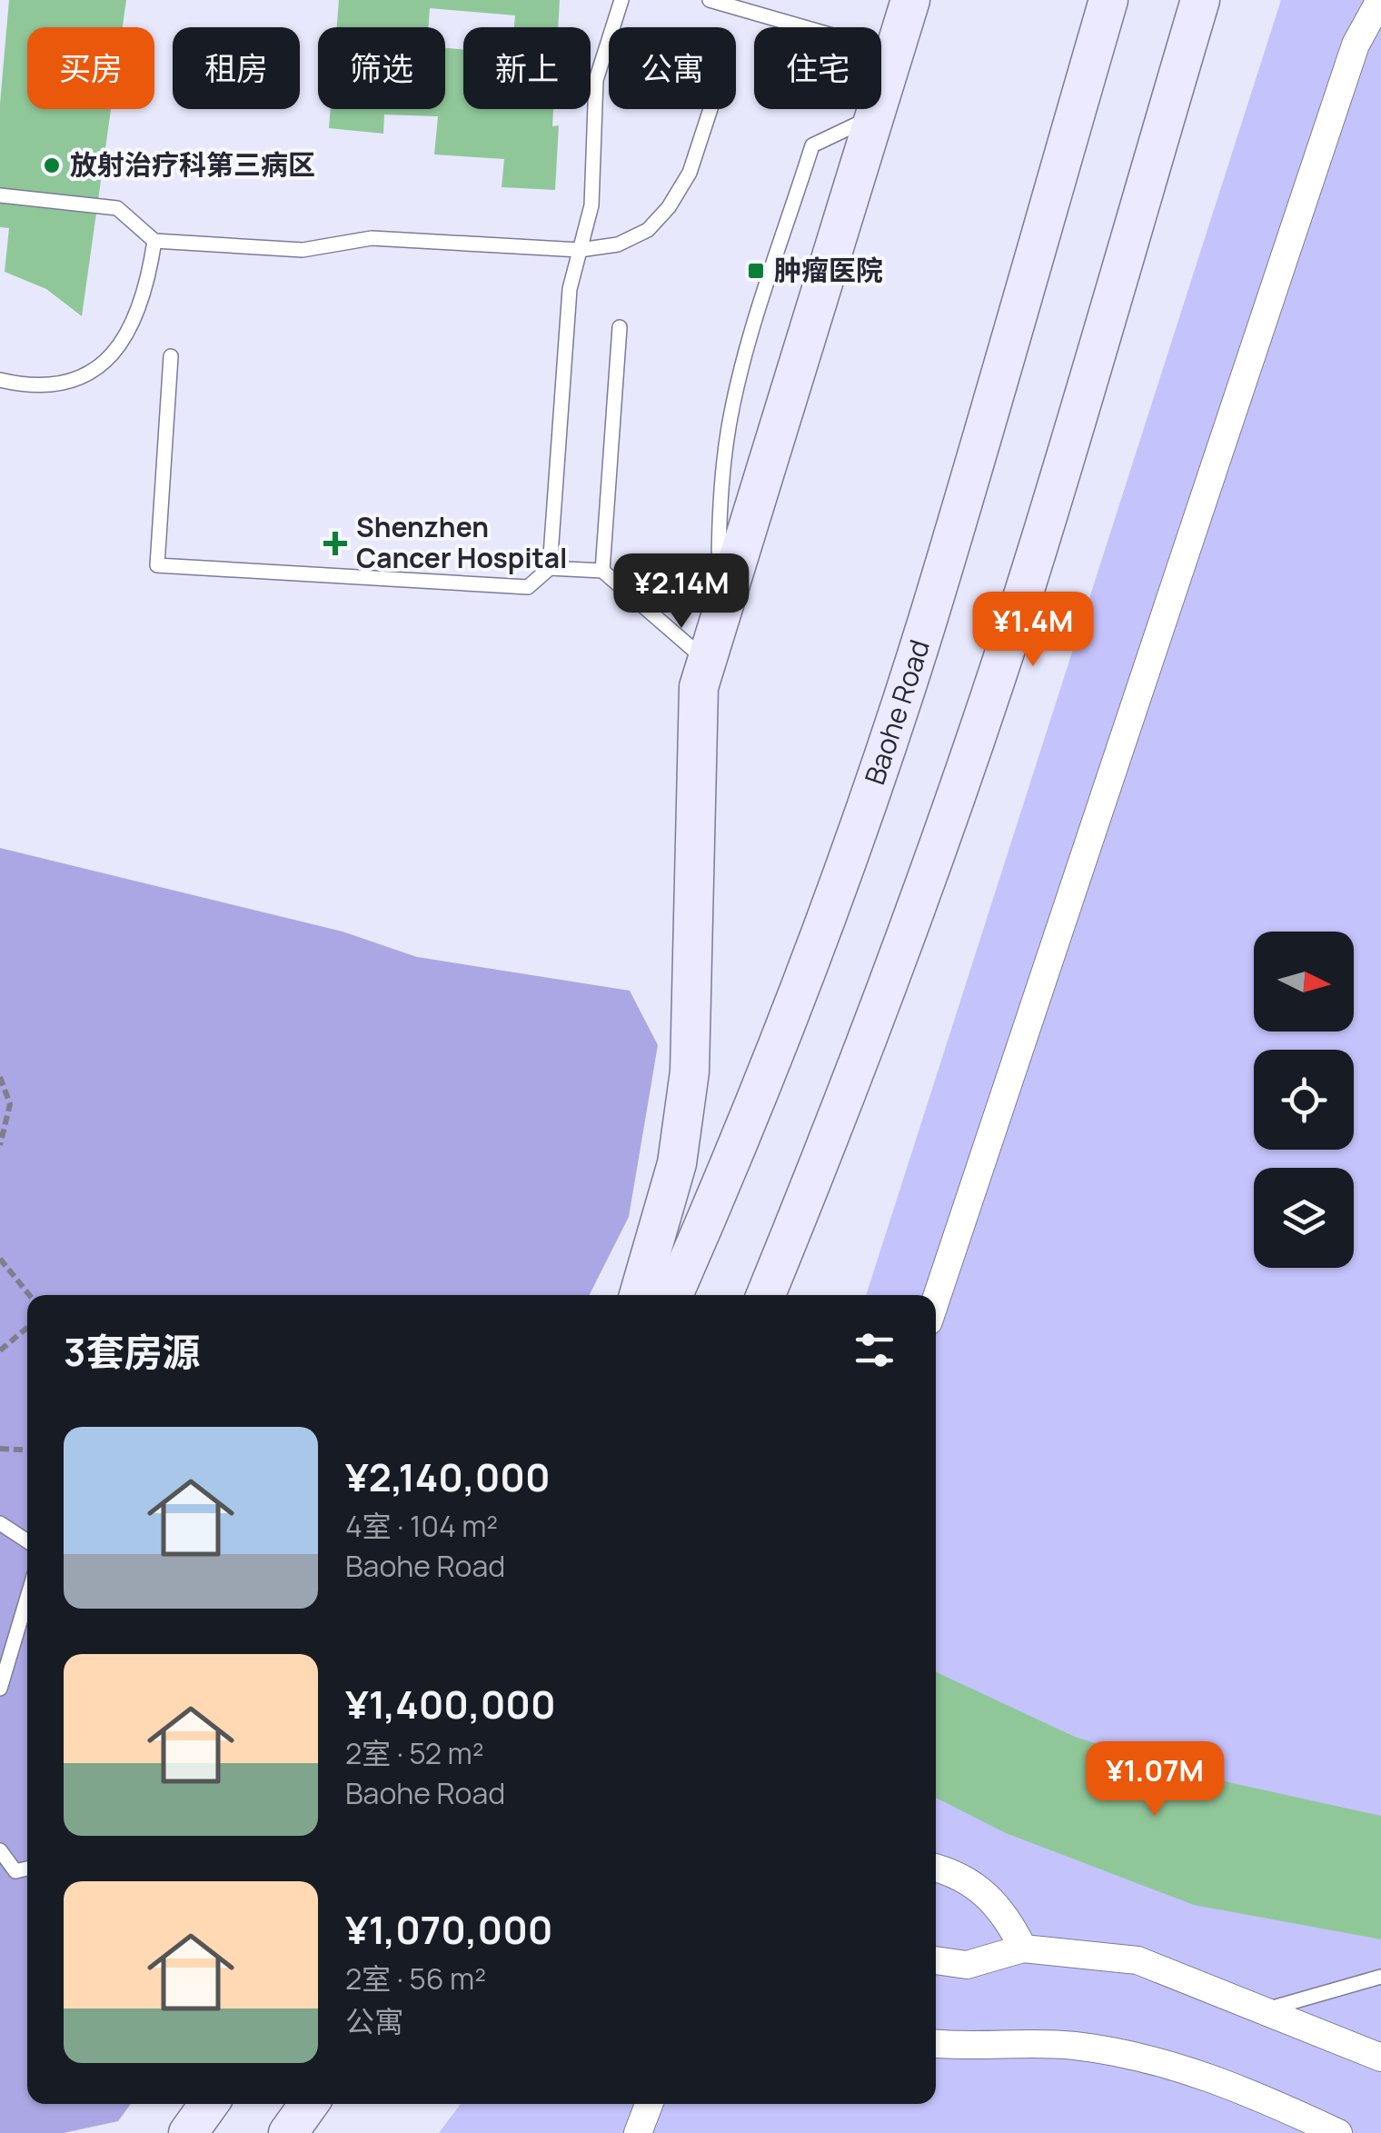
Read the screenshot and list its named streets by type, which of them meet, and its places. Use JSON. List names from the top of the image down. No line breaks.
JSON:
{"streets":{"main road":["Baohe Road"]},"places":{"other":["放射治疗科第三病区"],"transit":["肿瘤医院"],"health":["Shenzhen Cancer Hospital"]},"north":"right","page":{"chip":["买房","租房","筛选","新上","公寓","住宅"],"price":["¥2.14M","¥1.4M","¥1.07M"],"heading":"3套房源","list":[{"name":"¥2,140,000","note":"4室 · 104 m² · Baohe Road"},{"name":"¥1,400,000","note":"2室 · 52 m² · Baohe Road"},{"name":"¥1,070,000","note":"2室 · 56 m² · 公寓"}]}}
